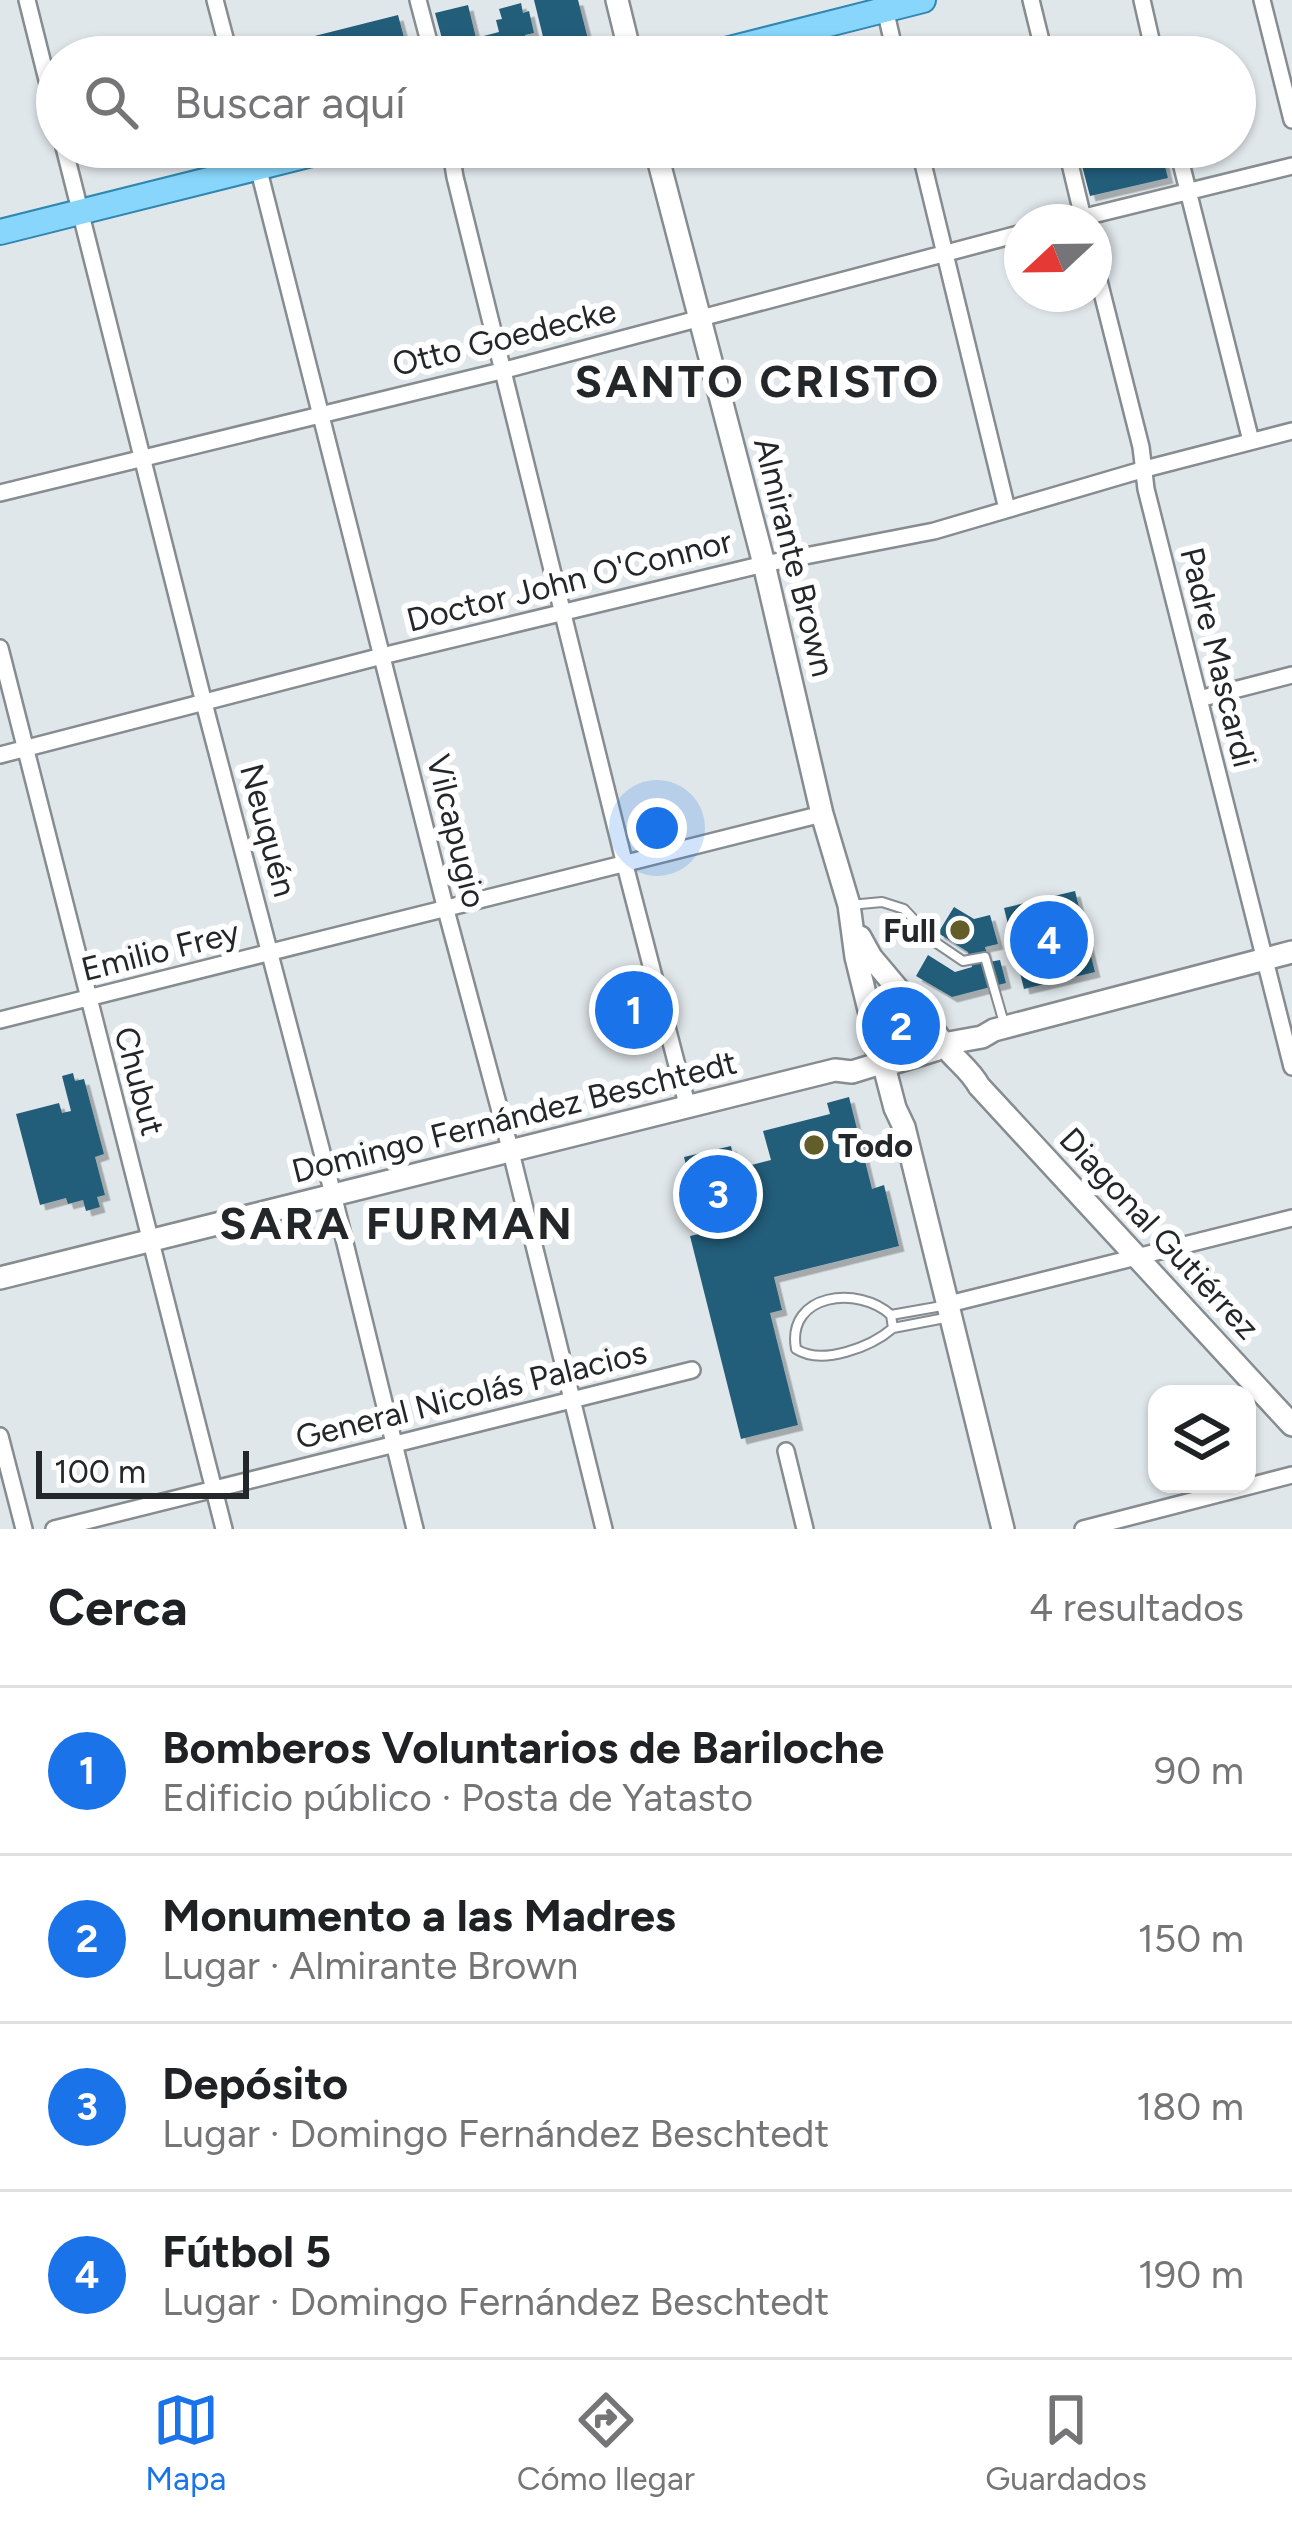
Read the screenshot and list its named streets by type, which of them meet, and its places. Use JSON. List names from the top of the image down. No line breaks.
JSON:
{"streets":{"street":["Otto Goedecke","Almirante Brown","Doctor John O'Connor","Padre Mascardi","Neuquén","Vilcapugio","Emilio Frey","Chubut","Domingo Fernández Beschtedt","Diagonal Gutiérrez","General Nicolás Palacios"]},"crossings":[["Otto Goedecke","Almirante Brown"],["Otto Goedecke","Neuquén"],["Otto Goedecke","Vilcapugio"],["Almirante Brown","Doctor John O'Connor"],["Almirante Brown","Emilio Frey"],["Almirante Brown","Domingo Fernández Beschtedt"],["Almirante Brown","Diagonal Gutiérrez"],["Doctor John O'Connor","Padre Mascardi"],["Doctor John O'Connor","Neuquén"],["Doctor John O'Connor","Vilcapugio"],["Doctor John O'Connor","Chubut"],["Neuquén","Emilio Frey"],["Neuquén","Domingo Fernández Beschtedt"],["Neuquén","General Nicolás Palacios"],["Vilcapugio","Emilio Frey"],["Vilcapugio","Domingo Fernández Beschtedt"],["Vilcapugio","General Nicolás Palacios"],["Emilio Frey","Chubut"],["Chubut","Domingo Fernández Beschtedt"],["Chubut","General Nicolás Palacios"],["Domingo Fernández Beschtedt","Diagonal Gutiérrez"]],"districts":["SANTO CRISTO","SARA FURMAN"],"places":["Full","Todo"],"scale_bar":"100 m","north":"left","page":{"search":"Buscar aquí","pins":["4","1","2","3"],"scale":"100 m","heading":["Cerca","4 resultados"],"list":[{"mark":"1","name":"Bomberos Voluntarios de Bariloche","note":"Edificio público · Posta de Yatasto","value":"90 m"},{"mark":"2","name":"Monumento a las Madres","note":"Lugar · Almirante Brown","value":"150 m"},{"mark":"3","name":"Depósito","note":"Lugar · Domingo Fernández Beschtedt","value":"180 m"},{"mark":"4","name":"Fútbol 5","note":"Lugar · Domingo Fernández Beschtedt","value":"190 m"}],"nav":["Mapa","Cómo llegar","Guardados"]}}
